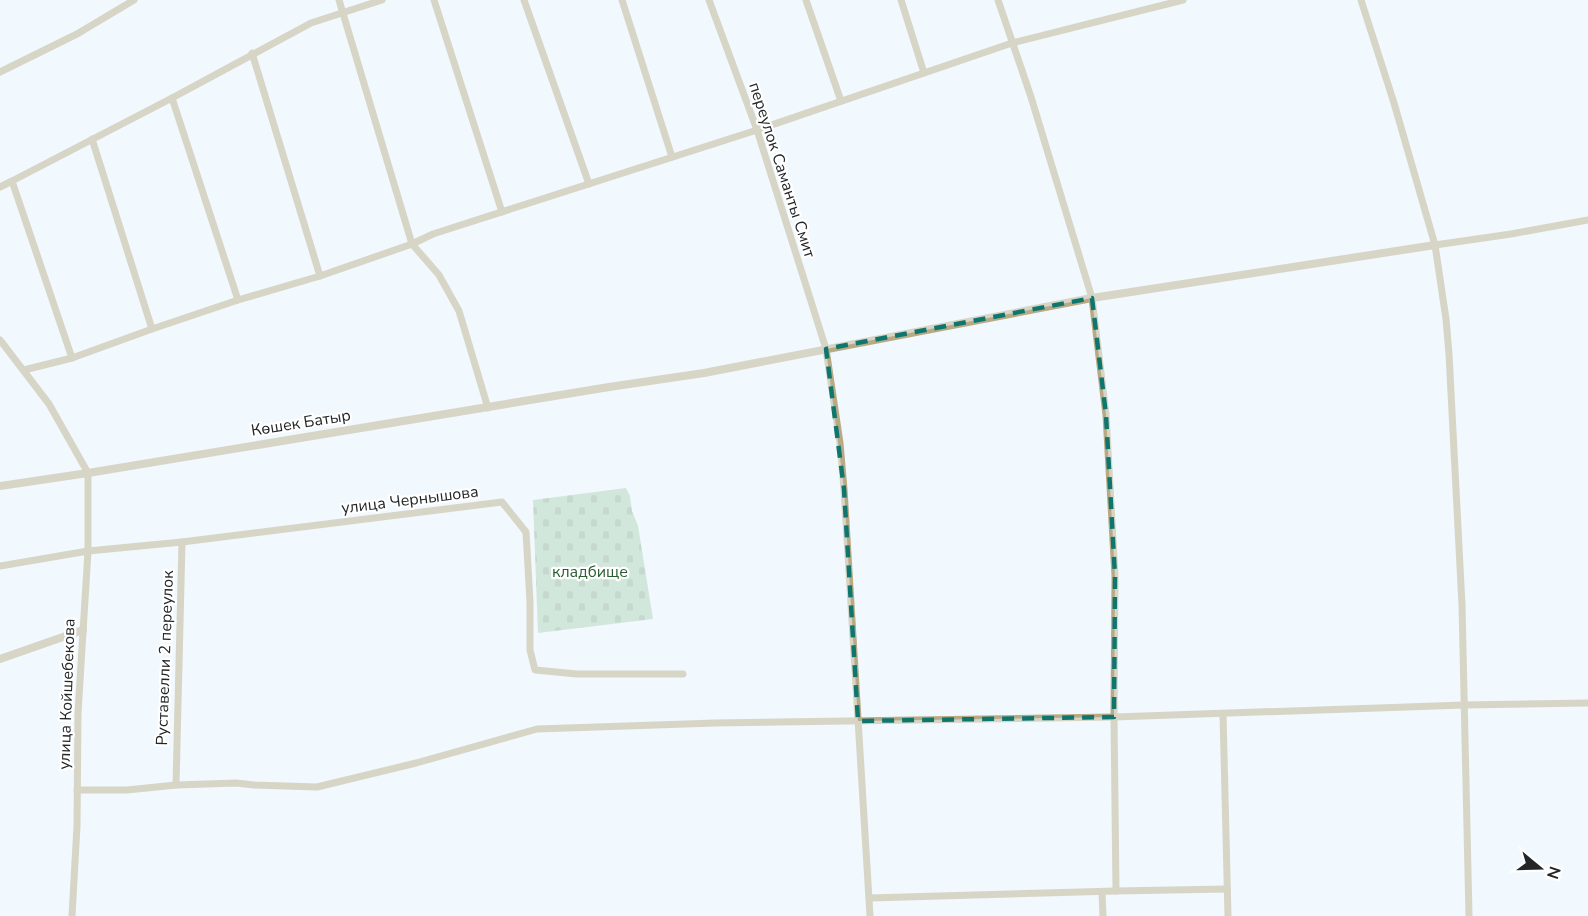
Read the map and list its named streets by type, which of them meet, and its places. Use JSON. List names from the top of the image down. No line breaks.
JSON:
{"streets":{"street":["переулок Саманты Смит","Көшек Батыр","улица Чернышова","Руставелли 2 переулок","улица Койшебекова"]},"crossings":[["переулок Саманты Смит","Көшек Батыр"],["Көшек Батыр","улица Койшебекова"],["улица Чернышова","Руставелли 2 переулок"],["улица Чернышова","улица Койшебекова"]],"parks":["кладбище"],"north":"right"}
